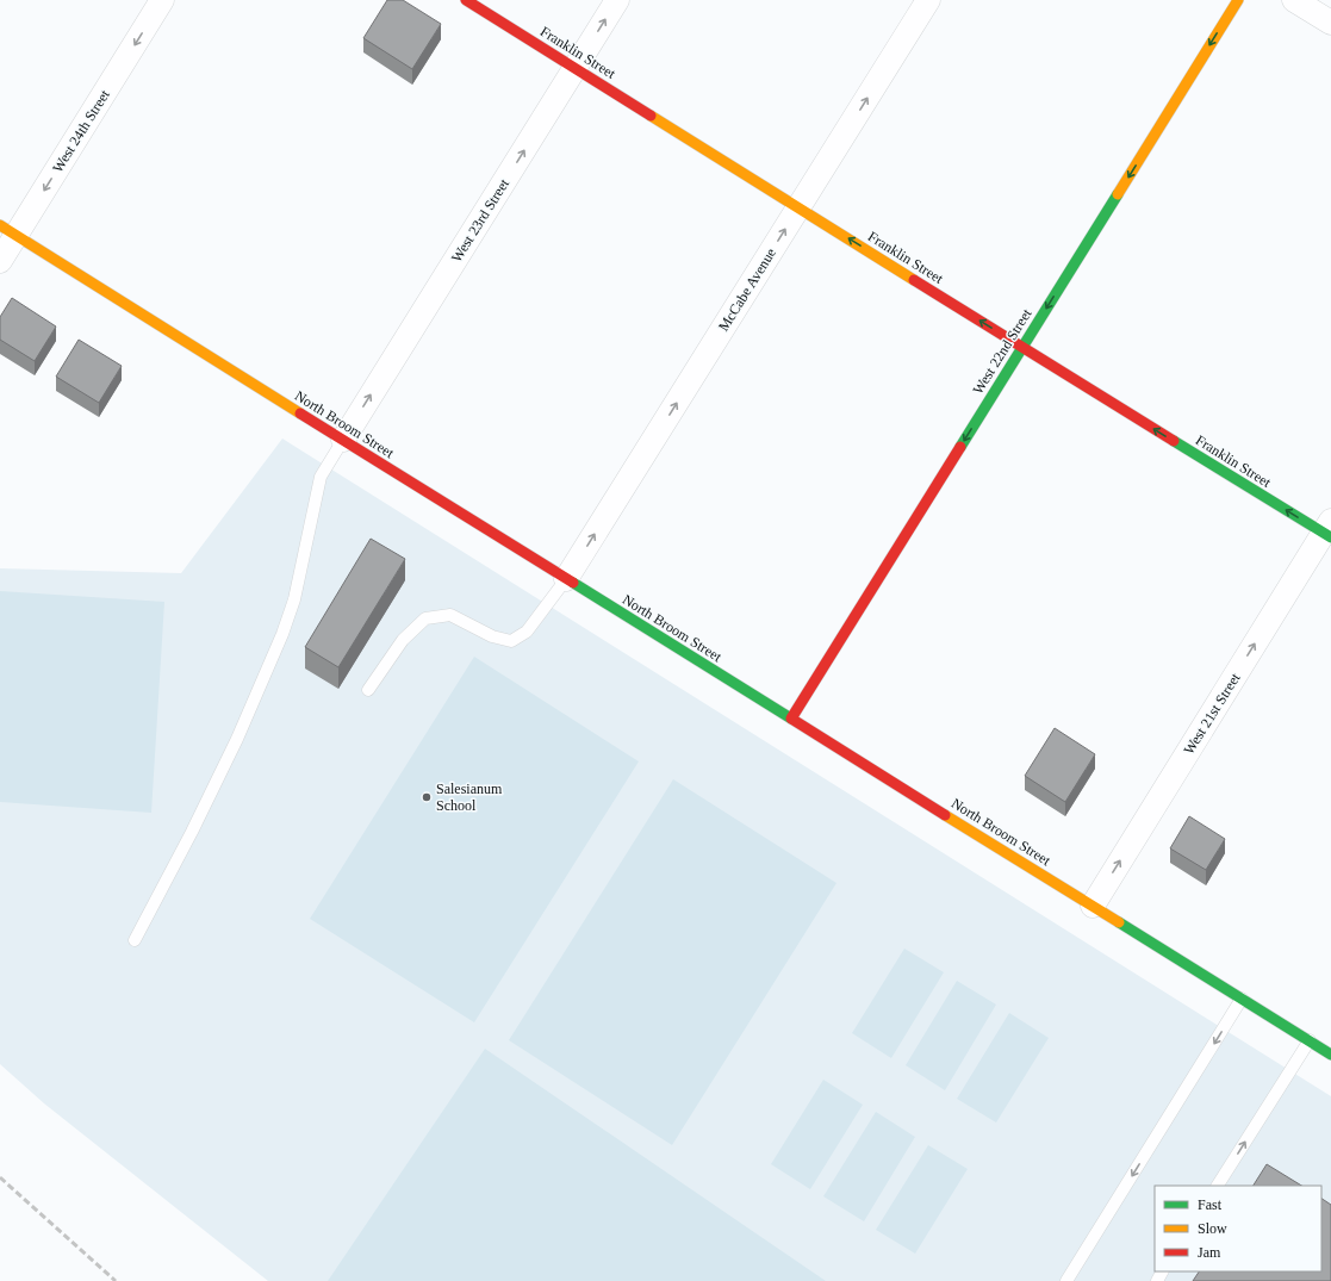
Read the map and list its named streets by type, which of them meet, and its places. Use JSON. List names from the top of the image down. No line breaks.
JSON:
{"streets":{"street":["Franklin Street","West 24th Street","West 23rd Street","McCabe Avenue","West 22nd Street","North Broom Street","West 21st Street"]},"crossings":[["Franklin Street","West 23rd Street"],["Franklin Street","McCabe Avenue"],["Franklin Street","West 22nd Street"],["Franklin Street","West 21st Street"],["West 24th Street","North Broom Street"],["West 23rd Street","North Broom Street"],["McCabe Avenue","North Broom Street"],["West 22nd Street","North Broom Street"],["North Broom Street","West 21st Street"]],"one_way":["Franklin Street","West 24th Street","West 23rd Street","McCabe Avenue","West 22nd Street","West 21st Street"],"places":["Salesianum School"],"legend":["Fast","Slow","Jam"]}
